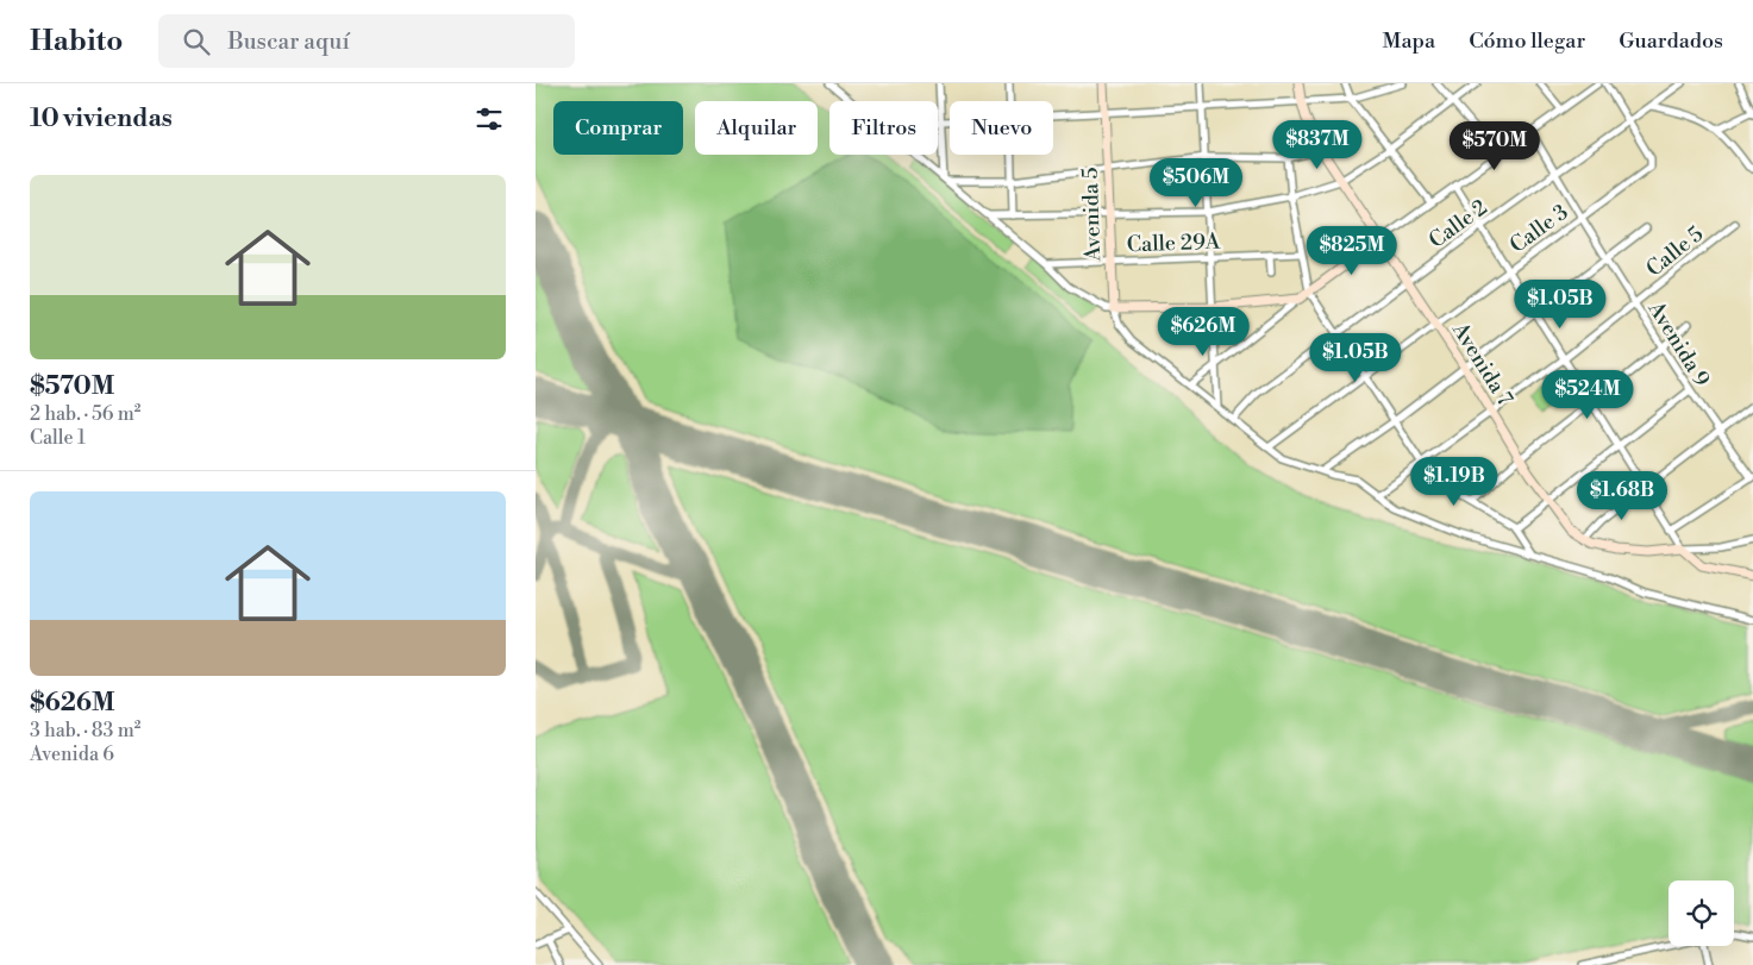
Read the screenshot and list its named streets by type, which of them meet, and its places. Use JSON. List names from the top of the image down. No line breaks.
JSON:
{"streets":{"street":["Avenida 5","Calle 2","Calle 3","Calle 29A","Calle 5","Avenida 9","Avenida 7"]},"crossings":[["Avenida 5","Calle 29A"],["Calle 2","Calle 3"],["Calle 2","Avenida 9"],["Calle 2","Avenida 7"],["Calle 3","Avenida 9"],["Calle 3","Avenida 7"],["Calle 5","Avenida 9"],["Calle 5","Avenida 7"]],"page":{"header":"Habito","search":"Buscar aquí","nav":["Mapa","Cómo llegar","Guardados"],"heading":"10 viviendas","chip":["Comprar","Alquilar","Filtros","Nuevo"],"price":["$837M","$570M","$506M","$825M","$1.05B","$626M","$1.05B","$524M","$1.19B","$1.68B"],"list":[{"name":"$570M","note":"2 hab. · 56 m² · Calle 1"},{"name":"$626M","note":"3 hab. · 83 m² · Avenida 6"}]}}
